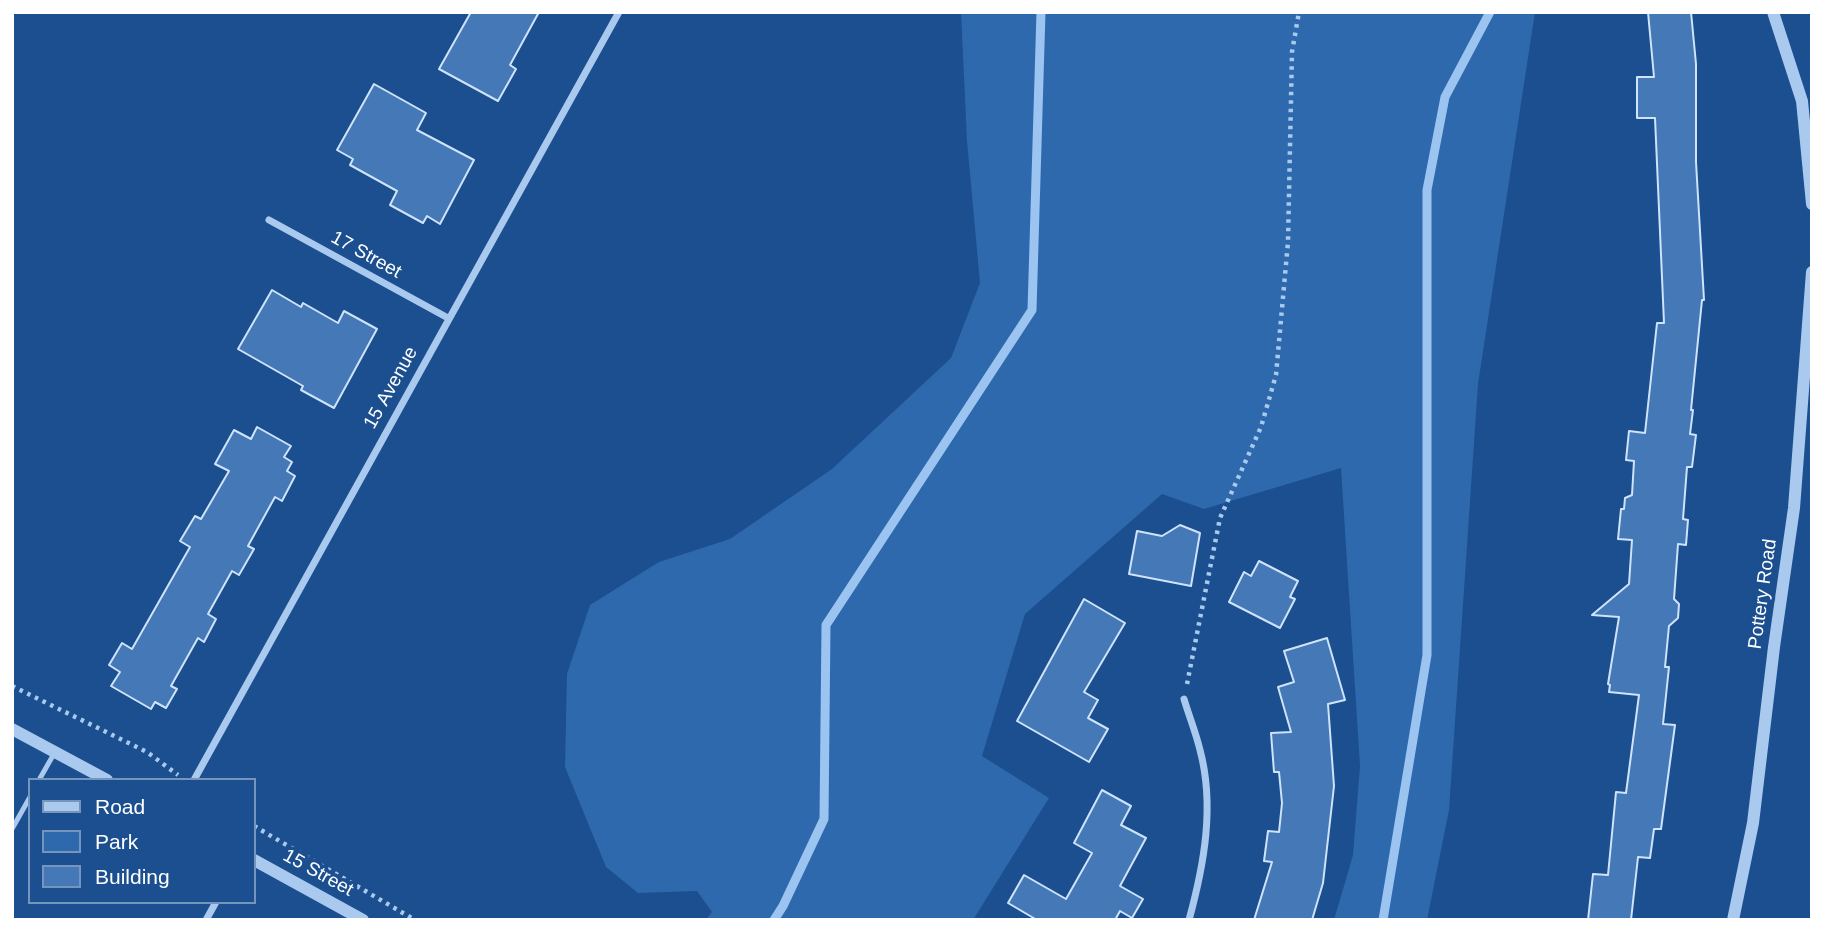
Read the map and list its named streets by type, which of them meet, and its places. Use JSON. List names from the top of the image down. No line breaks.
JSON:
{"streets":{"street":["17 Street","15 Avenue","Pottery Road","15 Street"]},"crossings":[["17 Street","15 Avenue"]],"legend":["Road","Park","Building"]}
